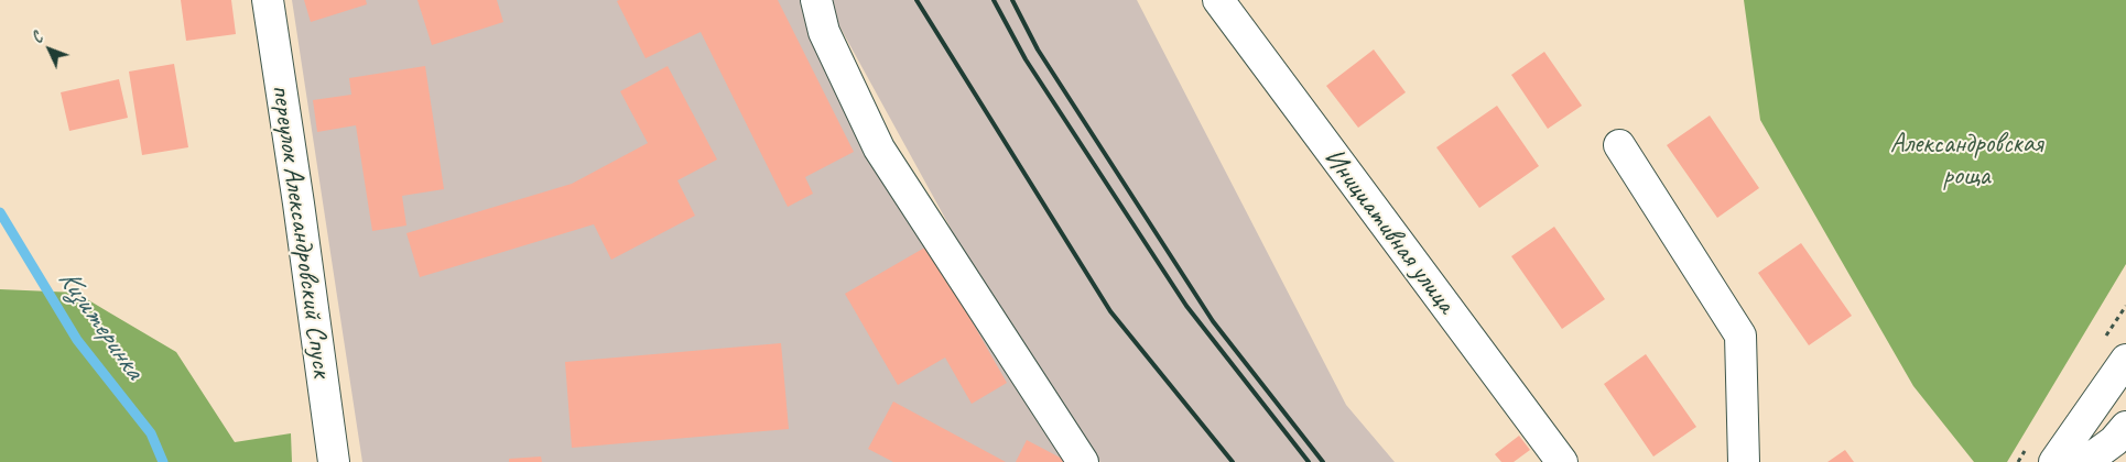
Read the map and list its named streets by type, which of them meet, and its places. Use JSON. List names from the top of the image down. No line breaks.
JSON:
{"streets":{"street":["переулок Александровский Спуск","Инициативная улица"]},"water":["Кизитеринка"],"parks":["Александровская роща"],"north":"top left"}
